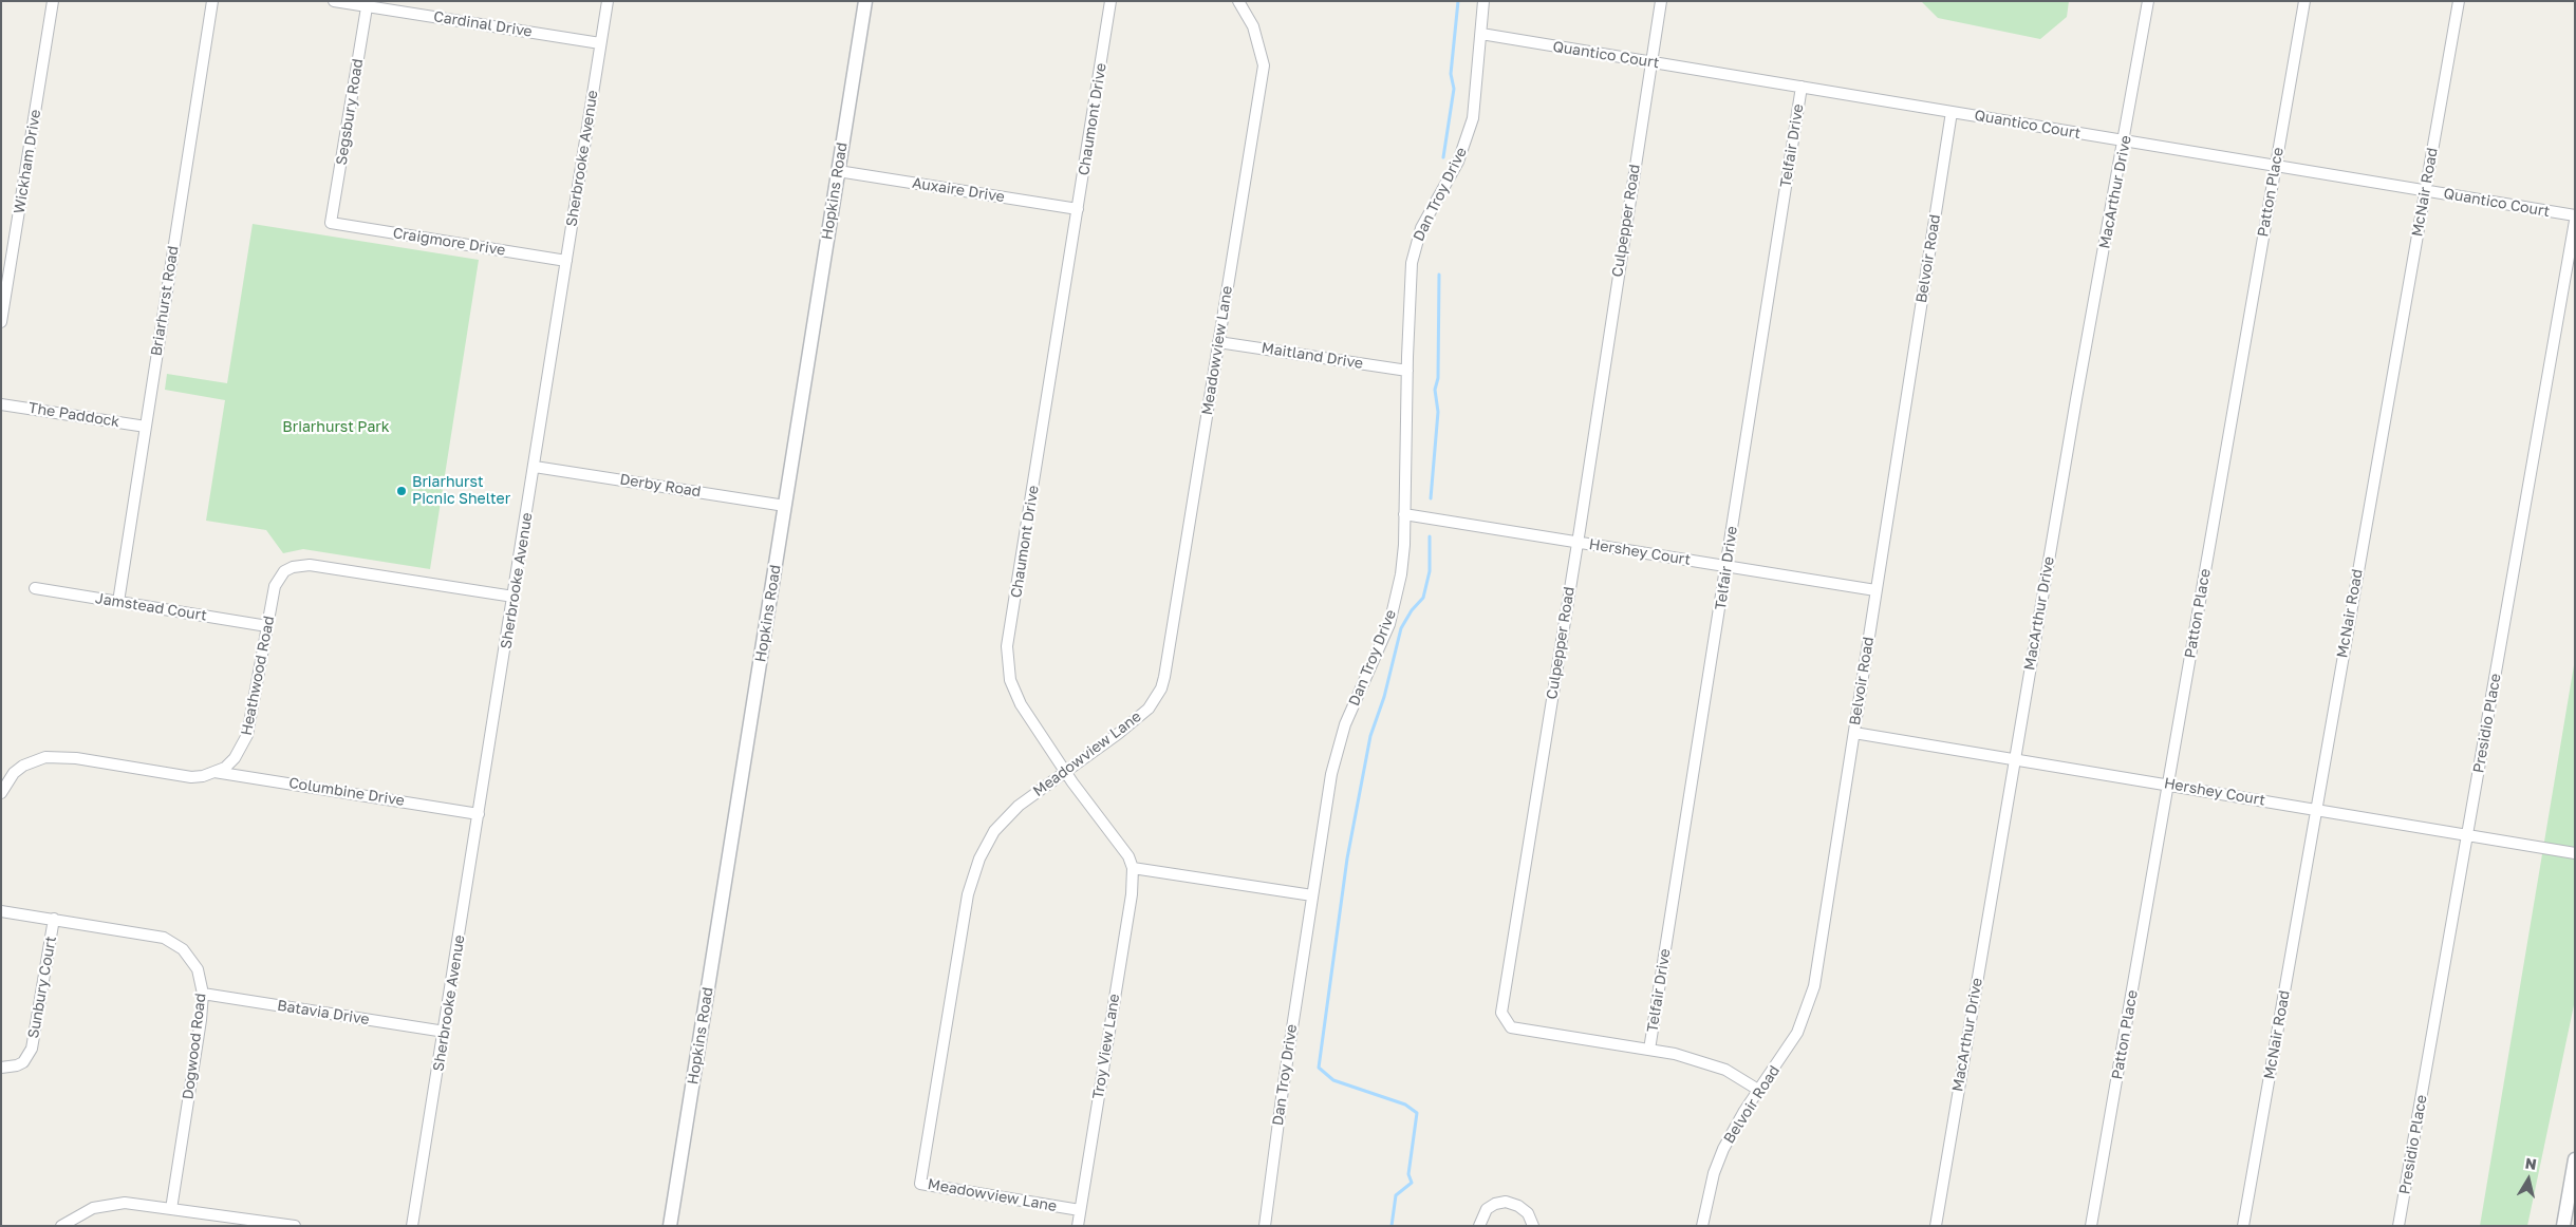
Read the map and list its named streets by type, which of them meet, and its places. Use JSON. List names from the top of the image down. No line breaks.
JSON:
{"streets":{"street":["Cardinal Drive","Quantico Court","Segsbury Road","Chaumont Drive","Telfair Drive","Sherbrooke Avenue","Wickham Drive","Auxaire Drive","Hopkins Road","MacArthur Drive","Patton Place","McNair Road","Dan Troy Drive","Culpepper Road","Craigmore Drive","Belvoir Road","Briarhurst Road","Meadowview Lane","Maitland Drive","The Paddock","Derby Road","Hershey Court","Jamstead Court","Heathwood Road","Presidio Place","Columbine Drive","Sunbury Court","Batavia Drive","Dogwood Road","Troy View Lane"]},"crossings":[["Cardinal Drive","Segsbury Road"],["Cardinal Drive","Sherbrooke Avenue"],["Quantico Court","Telfair Drive"],["Quantico Court","MacArthur Drive"],["Quantico Court","Patton Place"],["Quantico Court","McNair Road"],["Quantico Court","Dan Troy Drive"],["Quantico Court","Culpepper Road"],["Quantico Court","Belvoir Road"],["Segsbury Road","Craigmore Drive"],["Chaumont Drive","Auxaire Drive"],["Chaumont Drive","Meadowview Lane"],["Chaumont Drive","Troy View Lane"],["Telfair Drive","Culpepper Road"],["Telfair Drive","Hershey Court"],["Sherbrooke Avenue","Craigmore Drive"],["Sherbrooke Avenue","Derby Road"],["Sherbrooke Avenue","Heathwood Road"],["Sherbrooke Avenue","Columbine Drive"],["Sherbrooke Avenue","Batavia Drive"],["Auxaire Drive","Hopkins Road"],["Hopkins Road","Derby Road"],["MacArthur Drive","Hershey Court"],["Patton Place","Hershey Court"],["McNair Road","Hershey Court"],["Dan Troy Drive","Maitland Drive"],["Dan Troy Drive","Hershey Court"],["Culpepper Road","Belvoir Road"],["Culpepper Road","Hershey Court"],["Belvoir Road","Hershey Court"],["Briarhurst Road","The Paddock"],["Briarhurst Road","Jamstead Court"],["Meadowview Lane","Maitland Drive"],["Meadowview Lane","Troy View Lane"],["Hershey Court","Presidio Place"],["Jamstead Court","Heathwood Road"],["Heathwood Road","Columbine Drive"],["Sunbury Court","Dogwood Road"],["Batavia Drive","Dogwood Road"]],"parks":["Briarhurst Park"],"places":["Briarhurst Picnic Shelter"],"north":"top"}
